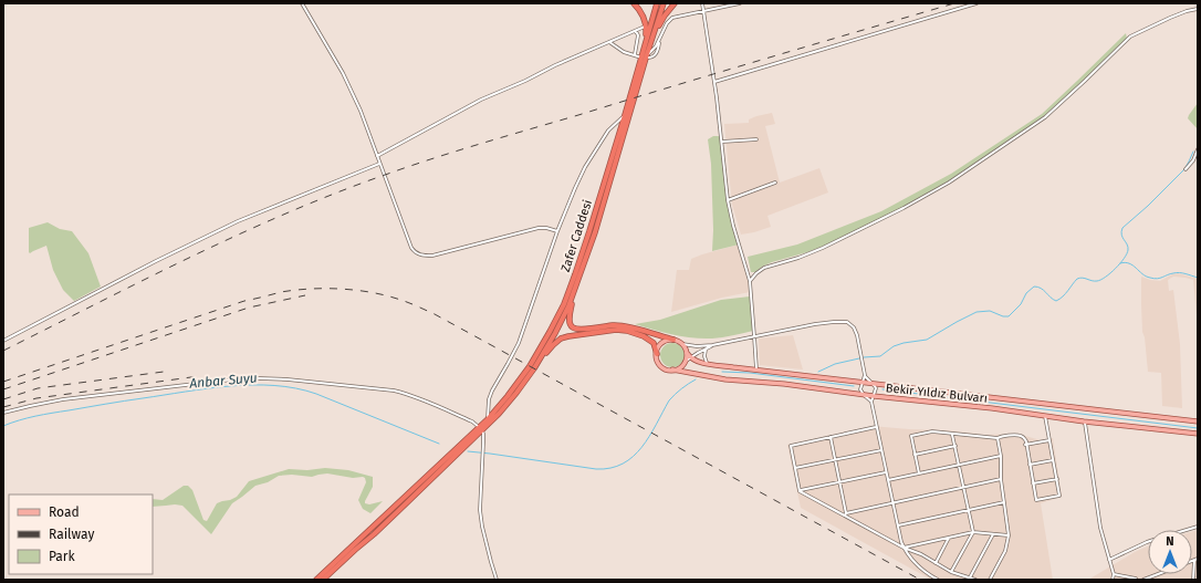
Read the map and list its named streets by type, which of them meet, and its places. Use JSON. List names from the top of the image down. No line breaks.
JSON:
{"streets":{"highway":["Zafer Caddesi"],"main road":["Bekir Yıldız Bulvarı"]},"water":["Anbar Suyu"],"legend":["Road","Railway","Park"],"north":"top"}
